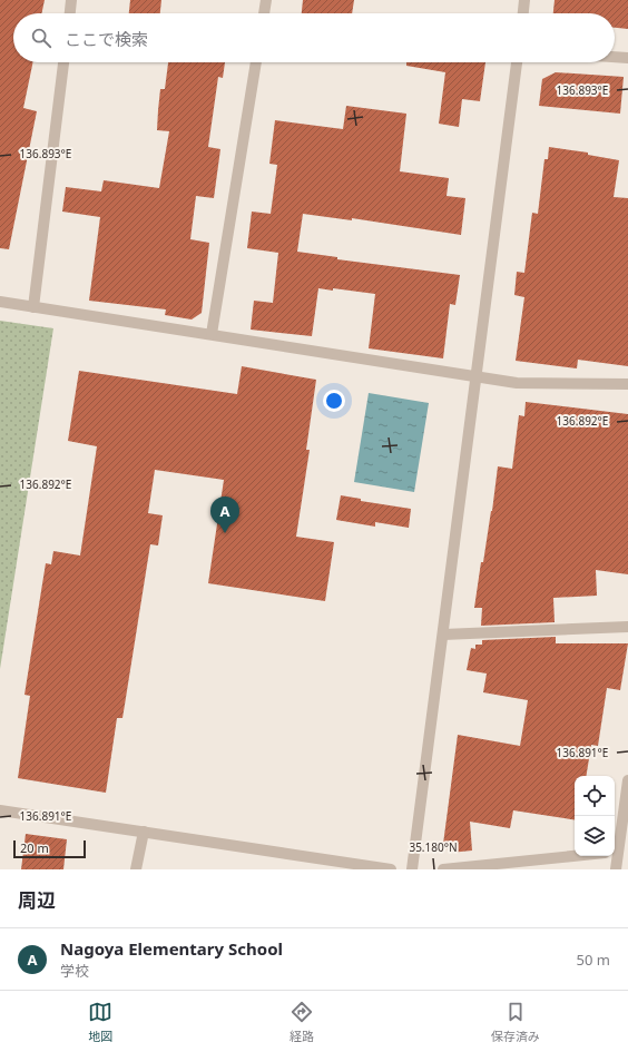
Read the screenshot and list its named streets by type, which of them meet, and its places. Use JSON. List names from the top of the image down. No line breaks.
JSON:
{"scale_bar":"20 m","page":{"search":"ここで検索","pins":"A","scale":"20 m","heading":"周辺","list":[{"mark":"A","name":"Nagoya Elementary School","note":"学校","value":"50 m"}],"nav":["地図","経路","保存済み"]},"coordinates":["136.893°E","136.892°E","136.891°E","35.180°N"]}
